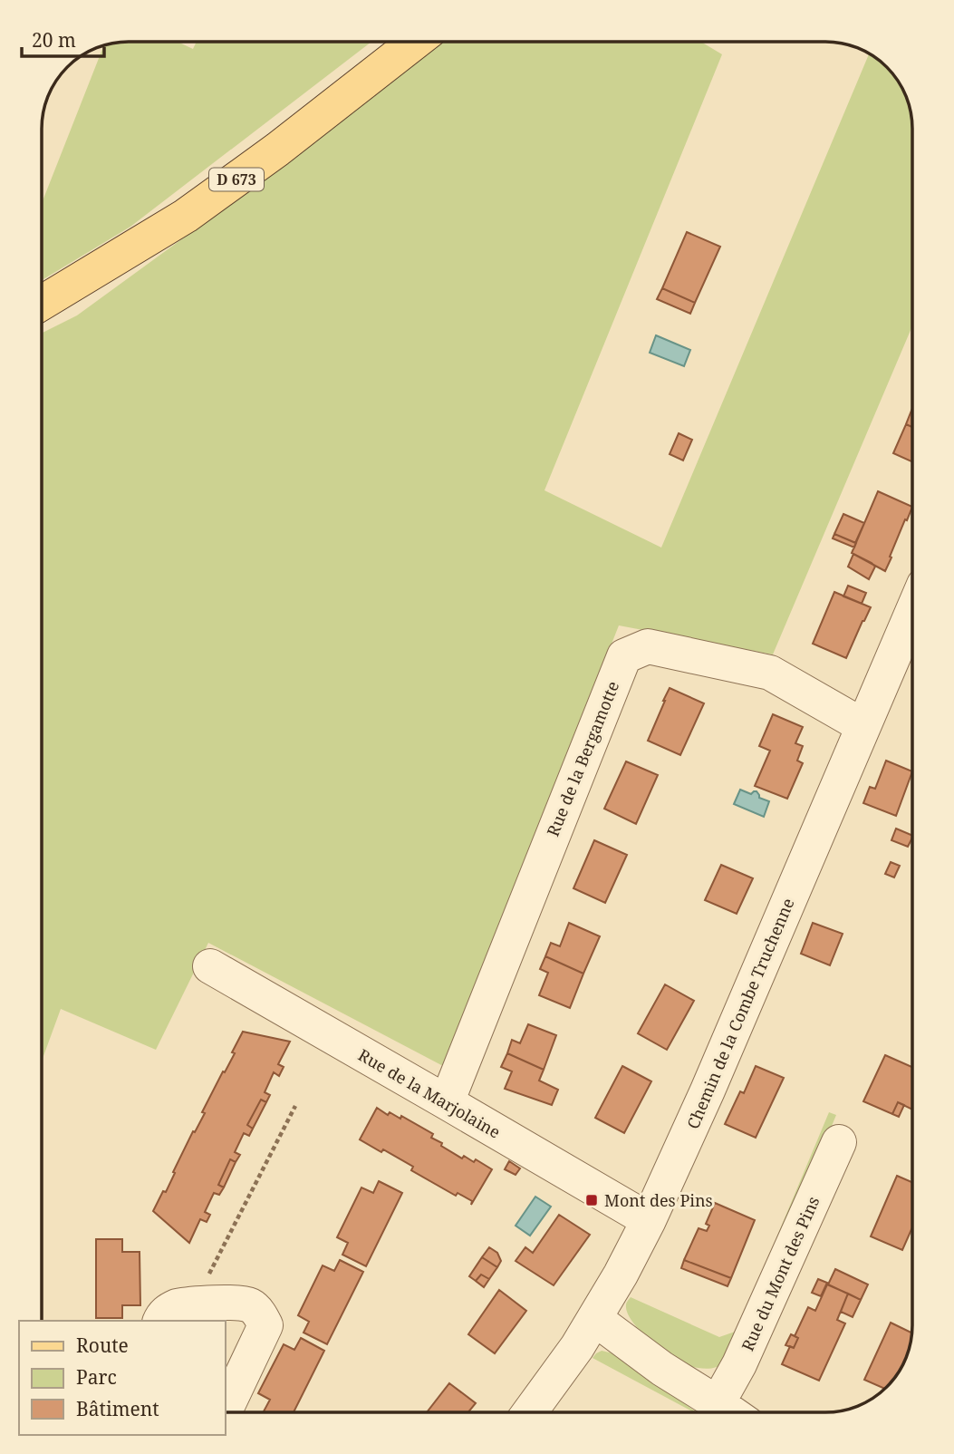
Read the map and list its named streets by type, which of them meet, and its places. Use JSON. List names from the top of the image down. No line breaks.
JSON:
{"streets":{"main road":["D 673"],"street":["Rue de la Bergamotte","Chemin de la Combe Truchenne","Rue de la Marjolaine","Rue du Mont des Pins"]},"crossings":[["Rue de la Bergamotte","Chemin de la Combe Truchenne"],["Rue de la Bergamotte","Rue de la Marjolaine"],["Chemin de la Combe Truchenne","Rue de la Marjolaine"]],"places":{"transit":["Mont des Pins"]},"legend":["Route","Parc","Bâtiment"],"scale_bar":"20 m"}
